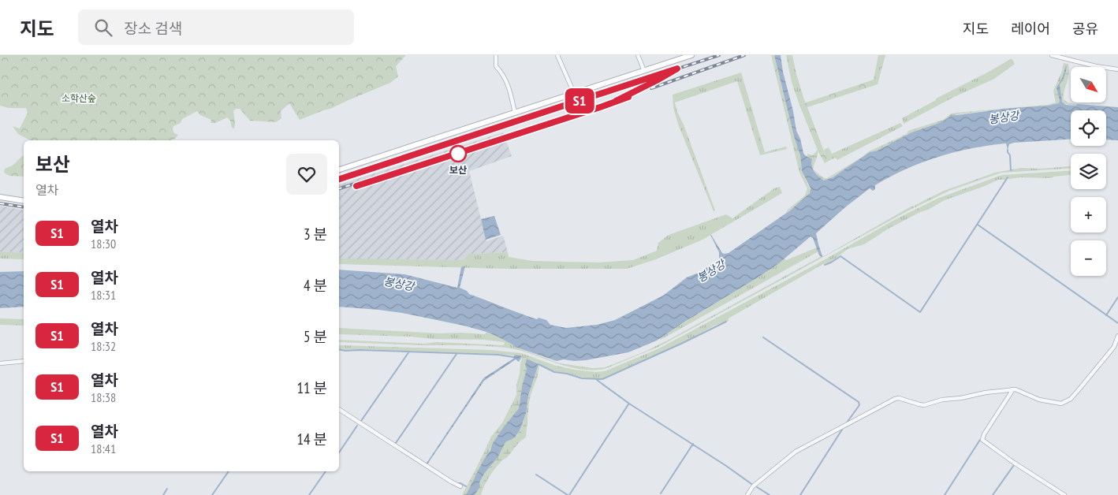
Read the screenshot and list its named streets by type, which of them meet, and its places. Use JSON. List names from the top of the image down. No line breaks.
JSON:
{"water":["봉상강"],"parks":["소학산숲"],"places":["보산"],"north":"bottom right","page":{"header":"지도","search":"장소 검색","nav":["지도","레이어","공유"],"on_map":"S1","map_buttons":["+","−"],"heading":["보산","열차"],"list":[{"mark":"S1","name":"열차","note":"18:30","value":"3 분"},{"mark":"S1","name":"열차","note":"18:31","value":"4 분"},{"mark":"S1","name":"열차","note":"18:32","value":"5 분"},{"mark":"S1","name":"열차","note":"18:38","value":"11 분"},{"mark":"S1","name":"열차","note":"18:41","value":"14 분"}]}}
